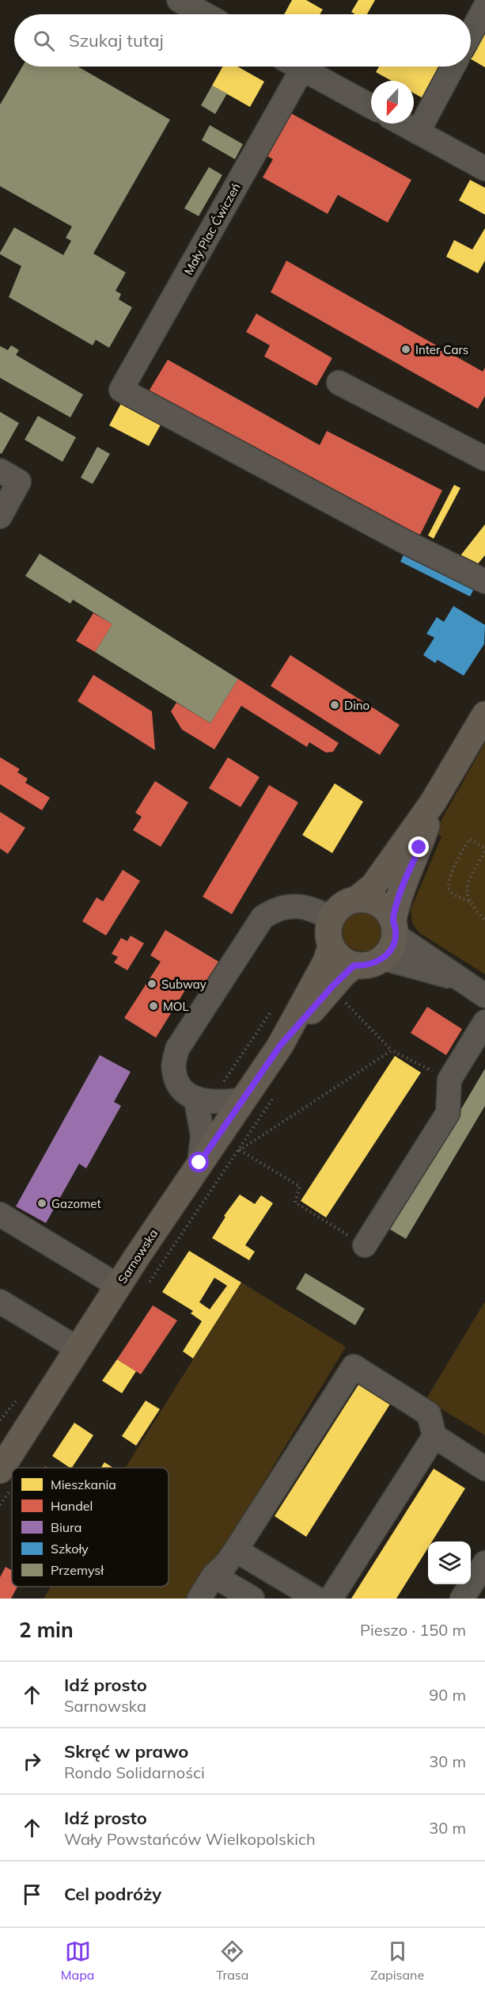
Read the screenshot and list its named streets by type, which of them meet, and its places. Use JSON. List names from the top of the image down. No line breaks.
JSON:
{"streets":{"main road":["Sarnowska"],"street":["Mały Plac Ćwiczeń"]},"places":["Inter Cars","Dino","Subway","MOL","Gazomet"],"legend":["Mieszkania","Handel","Biura","Szkoły","Przemysł"],"north":"bottom","page":{"search":"Szukaj tutaj","heading":["2 min","Pieszo · 150 m"],"list":[["Idź prosto","Sarnowska","90 m"],["Skręć w prawo","Rondo Solidarności","30 m"],["Idź prosto","Wały Powstańców Wielkopolskich","30 m"],"Cel podróży"],"nav":["Mapa","Trasa","Zapisane"]}}
